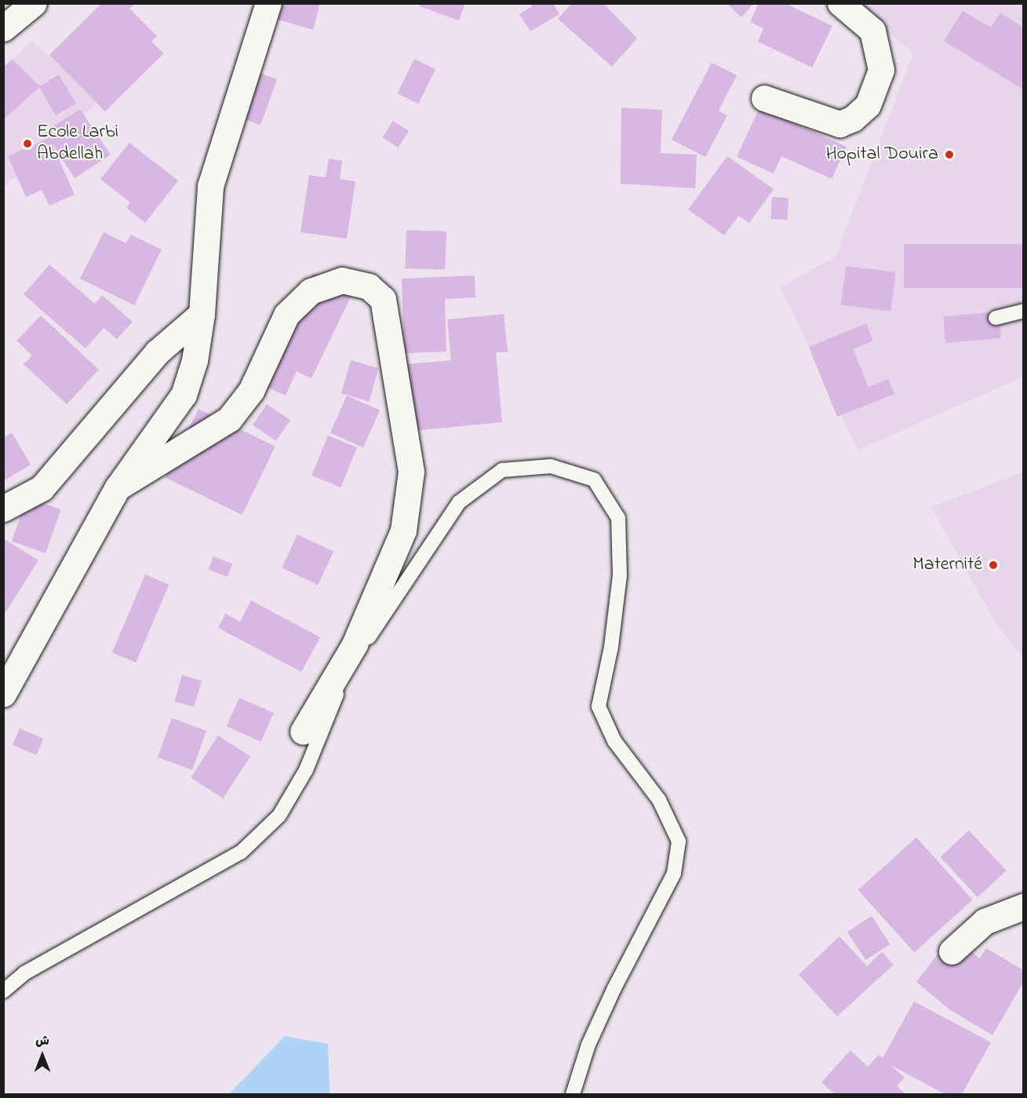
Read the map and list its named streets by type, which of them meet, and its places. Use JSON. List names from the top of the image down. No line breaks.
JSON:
{"places":["Ecole Larbi Abdellah","Hopital Douira","Maternité"],"north":"top"}
